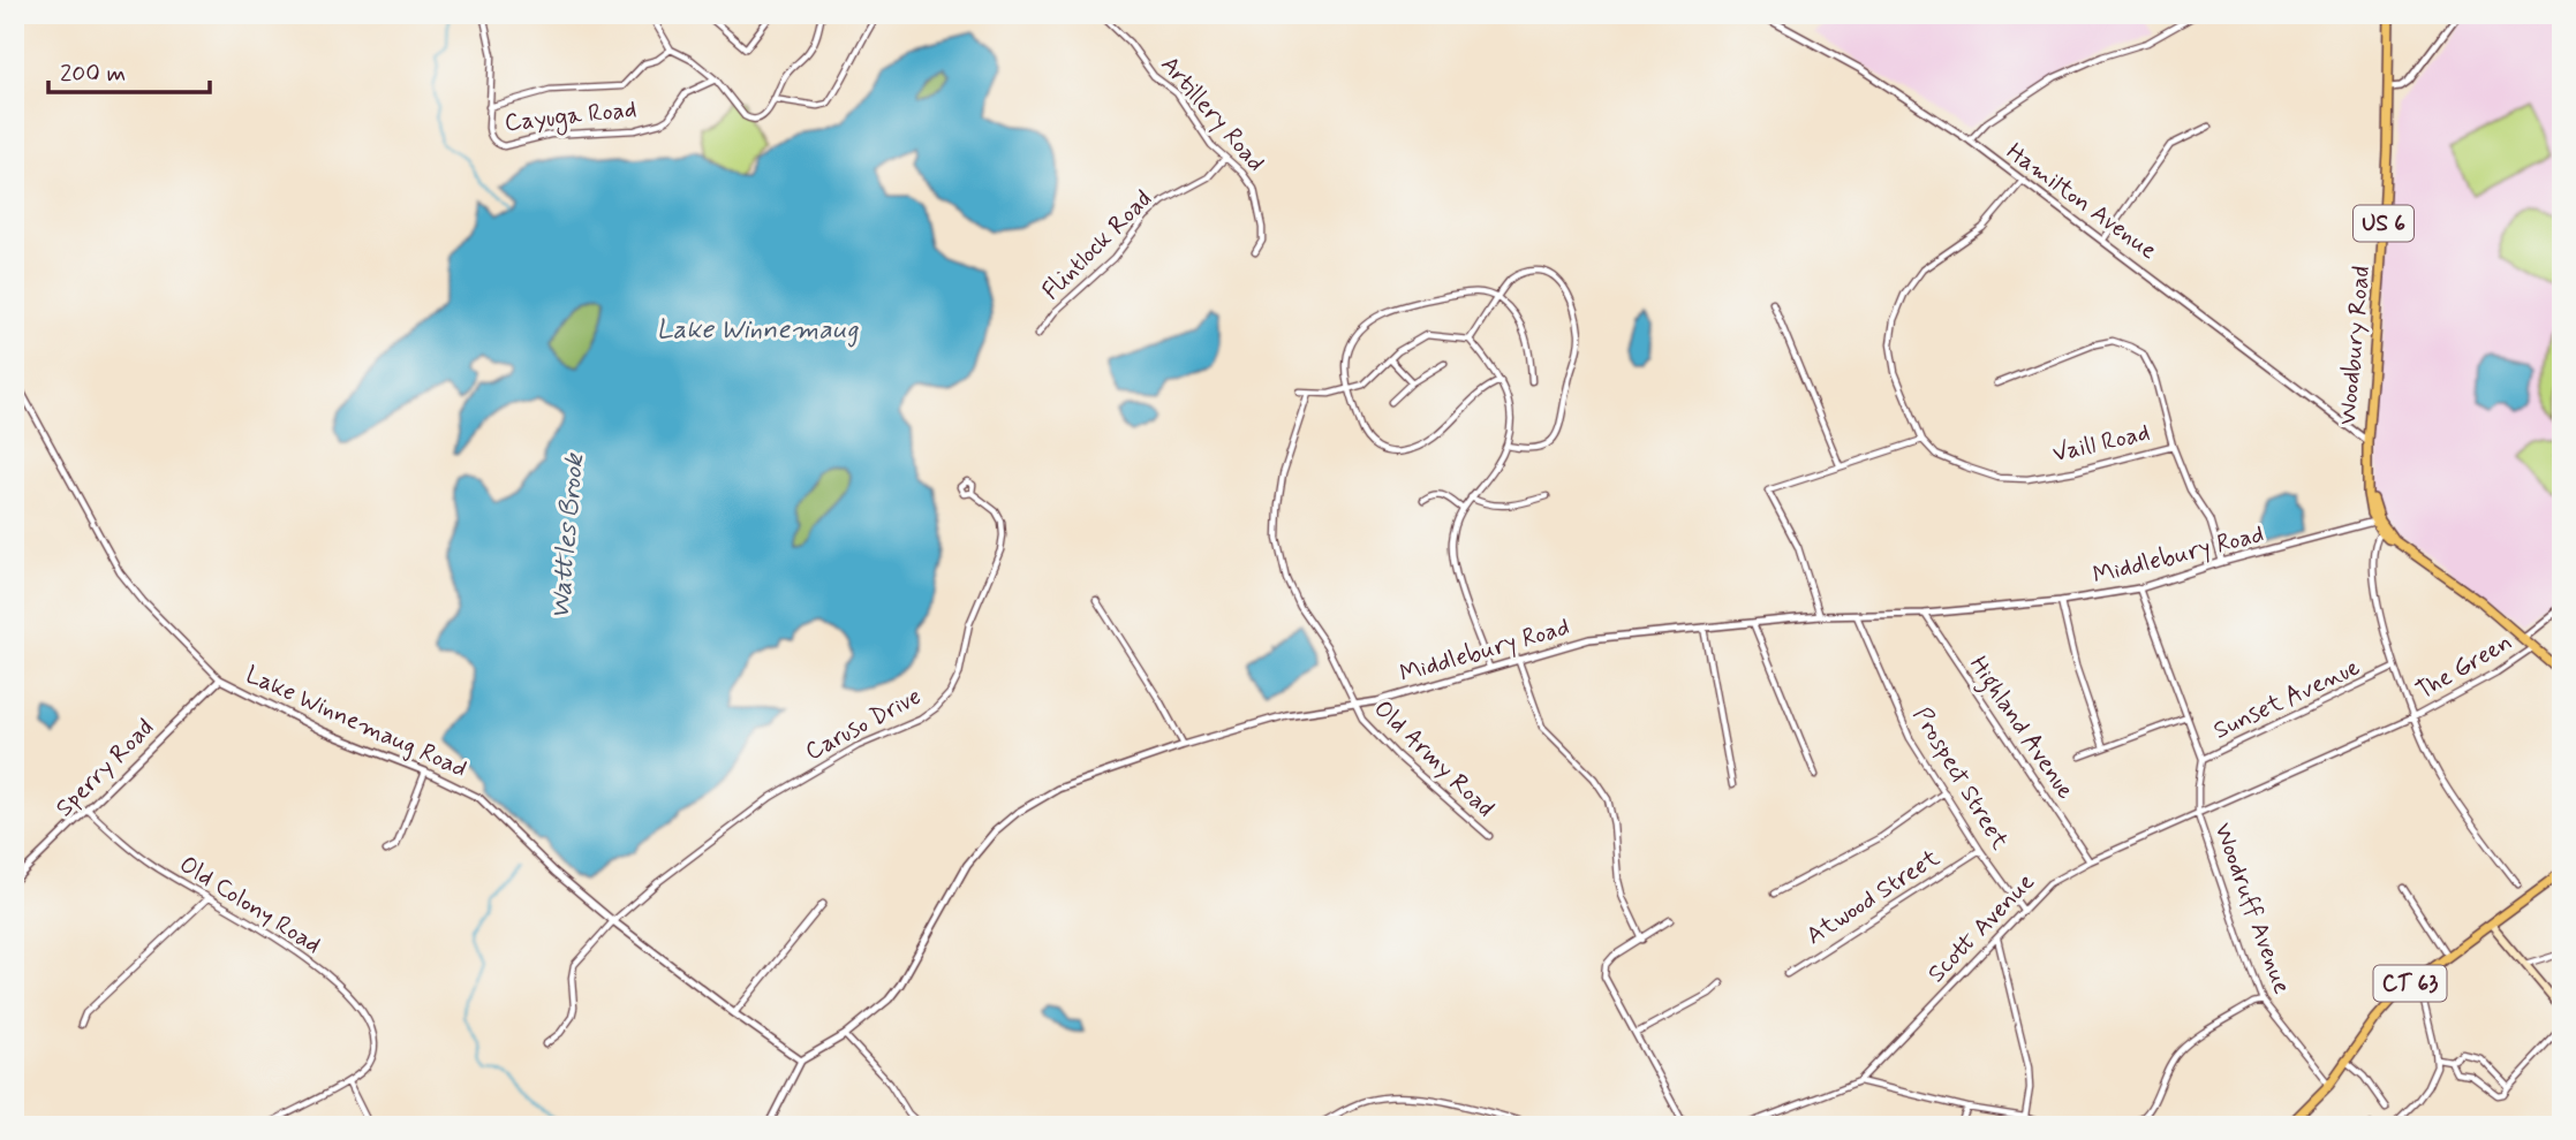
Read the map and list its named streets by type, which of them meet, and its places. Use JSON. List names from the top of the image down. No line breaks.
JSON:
{"streets":{"main road":["US 6","Woodbury Road","CT 63"],"street":["Artillery Road","Cayuga Road","Hamilton Avenue","Flintlock Road","Vaill Road","Middlebury Road","The Green","Sunset Avenue","Lake Winnemaug Road","Caruso Drive","Highland Avenue","Old Army Road","Sperry Road","Prospect Street","Atwood Street","Old Colony Road","Woodruff Avenue","Scott Avenue"]},"crossings":[["Artillery Road","Flintlock Road"],["Hamilton Avenue","Woodbury Road"],["US 6","Woodbury Road"],["US 6","The Green"],["Woodbury Road","Middlebury Road"],["Vaill Road","Middlebury Road"],["Middlebury Road","Lake Winnemaug Road"],["Middlebury Road","Highland Avenue"],["Middlebury Road","Old Army Road"],["Middlebury Road","Prospect Street"],["The Green","Woodruff Avenue"],["Sunset Avenue","Woodruff Avenue"],["Sunset Avenue","Scott Avenue"],["Lake Winnemaug Road","Caruso Drive"],["Lake Winnemaug Road","Sperry Road"],["Highland Avenue","Scott Avenue"],["Sperry Road","Old Colony Road"],["Prospect Street","Atwood Street"],["Prospect Street","Scott Avenue"],["Woodruff Avenue","Scott Avenue"],["Woodruff Avenue","CT 63"]],"water":["Lake Winnemaug","Wattles Brook"],"scale_bar":"200 m"}
